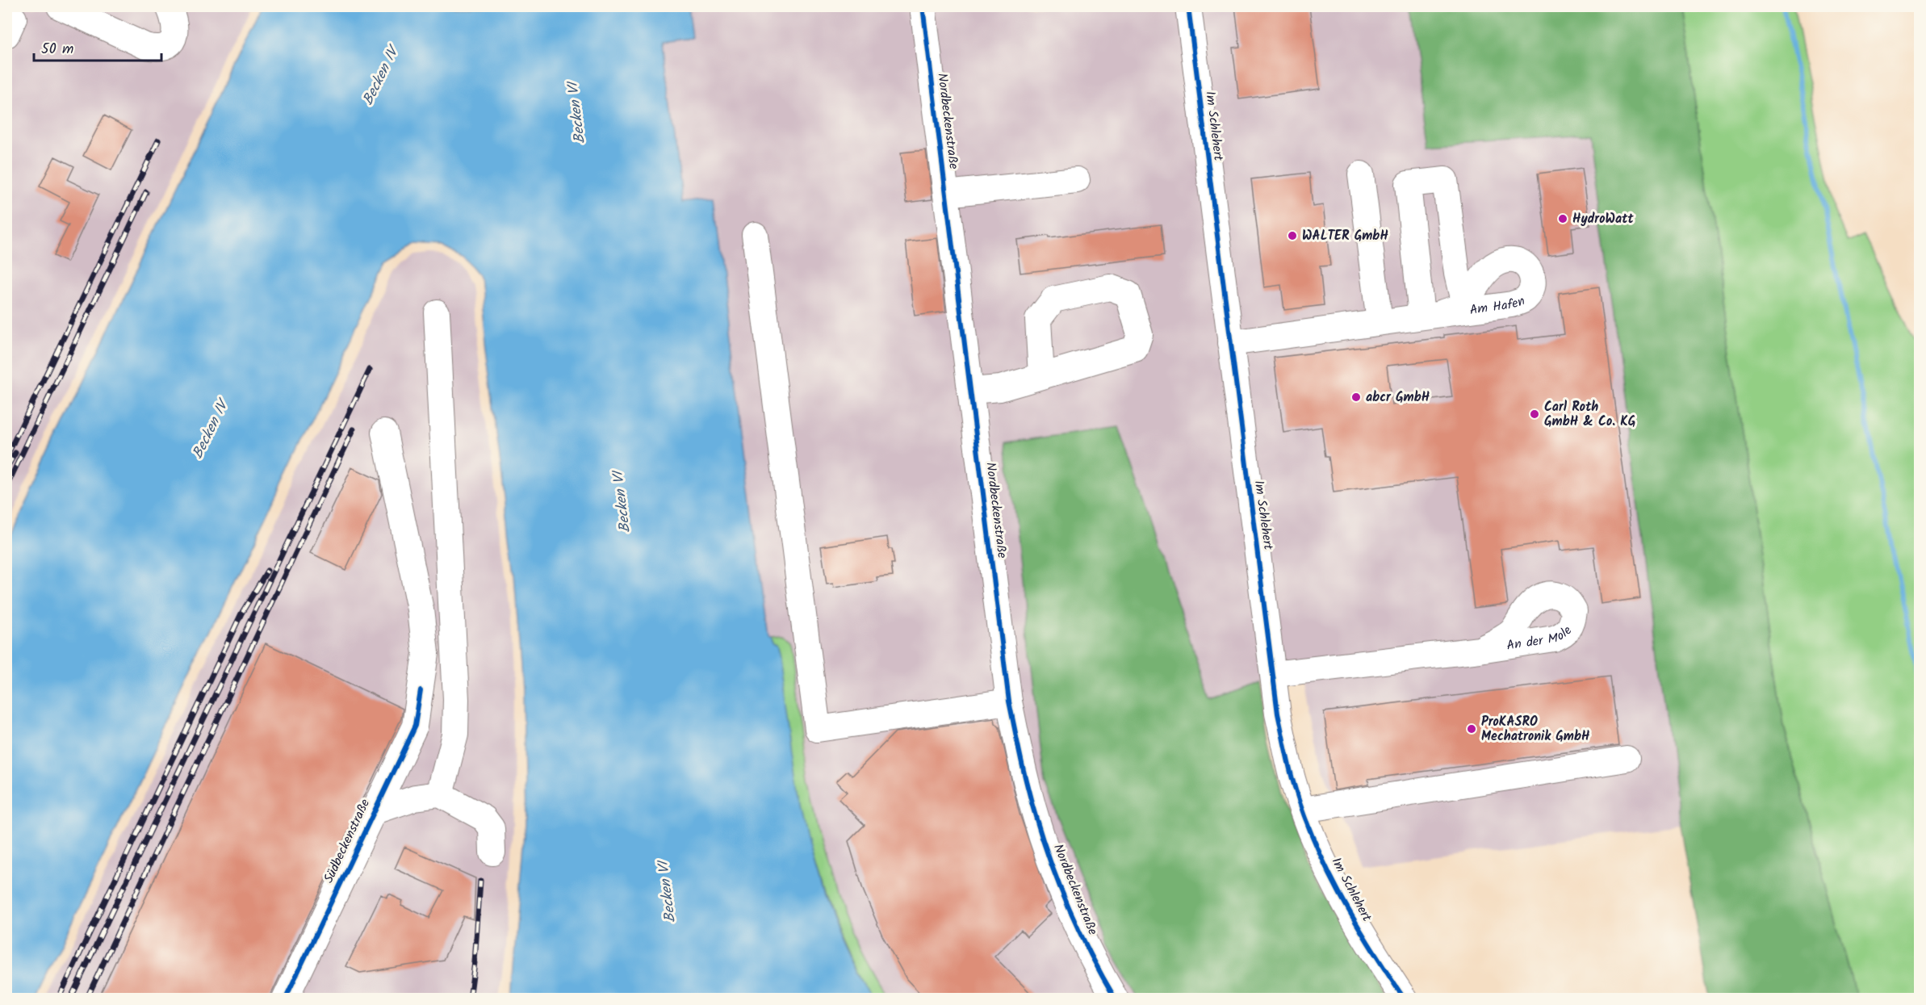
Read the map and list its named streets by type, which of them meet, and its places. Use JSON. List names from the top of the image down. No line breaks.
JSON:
{"streets":{"street":["Nordbeckenstraße","Im Schlehert","Südbeckenstraße"]},"water":["Becken IV","Becken VI"],"places":["HydroWatt","WALTER GmbH","abcr GmbH","Carl Roth GmbH & Co. KG","ProKASRO Mechatronik GmbH"],"scale_bar":"50 m"}
